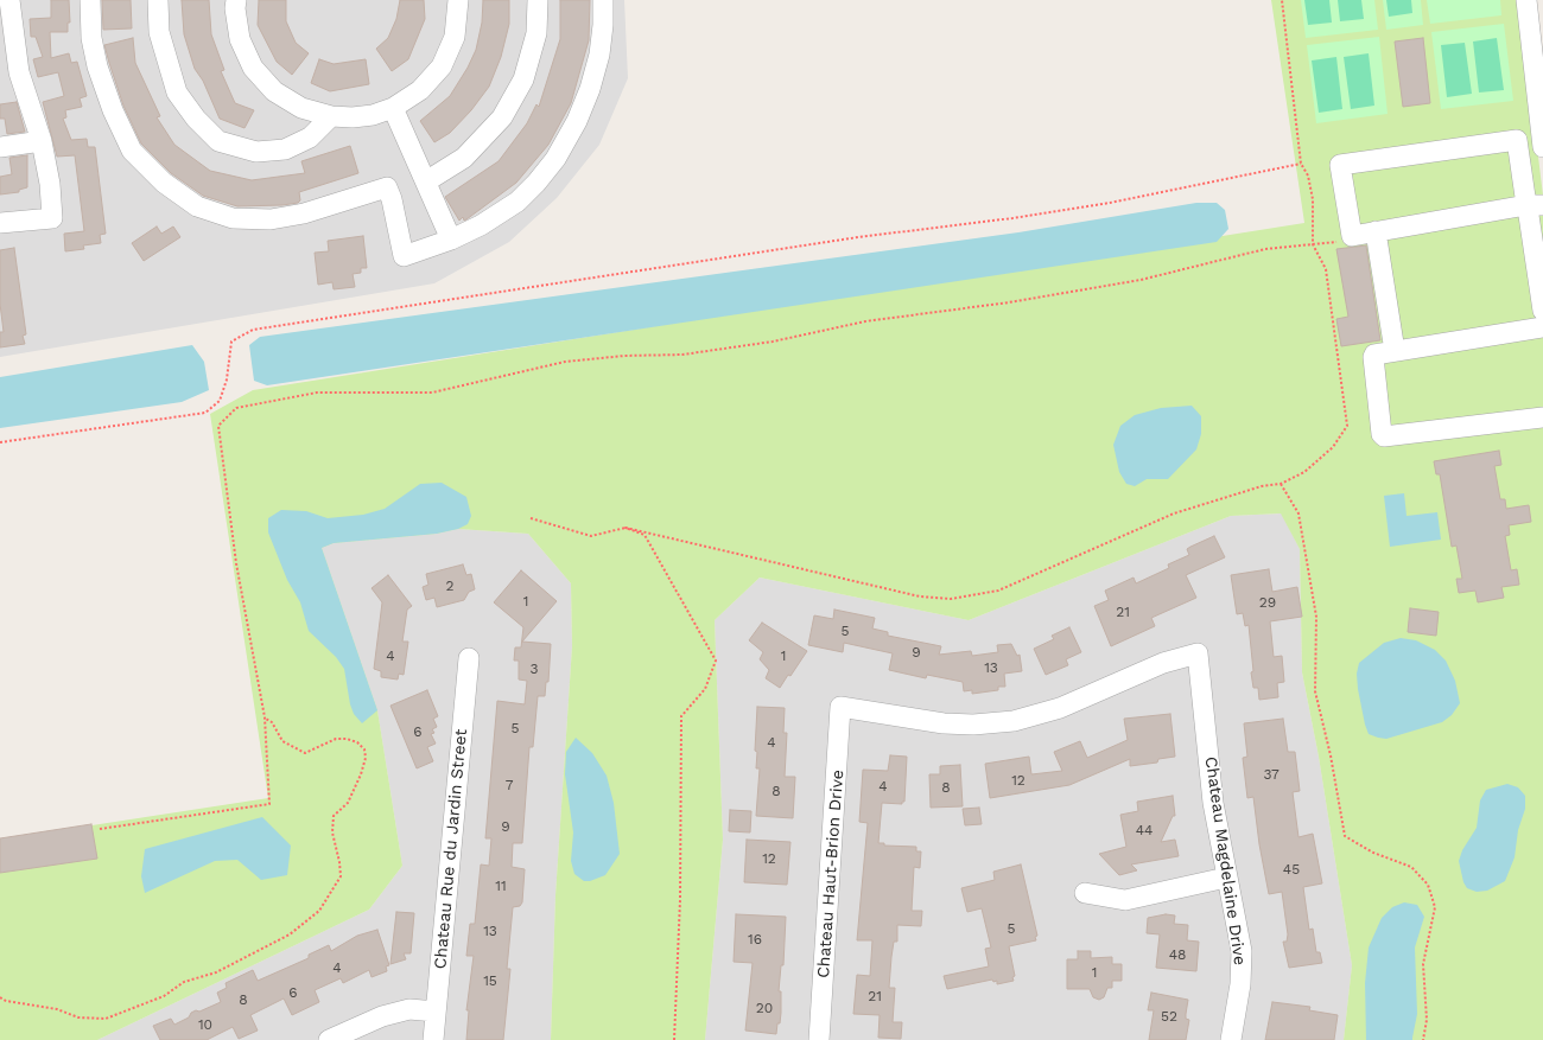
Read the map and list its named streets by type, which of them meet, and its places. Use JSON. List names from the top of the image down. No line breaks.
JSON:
{"streets":{"street":["Chateau Rue du Jardin Street","Chateau Magdelaine Drive","Chateau Haut-Brion Drive"]},"crossings":[["Chateau Magdelaine Drive","Chateau Haut-Brion Drive"]],"house_numbers":["2","1","29","21","5","9","4","1","13","3","5","6","4","37","12","7","4","8","8","9","44","12","45","11","5","13","16","48","4","1","15","6","21","8","20","52","10"]}
